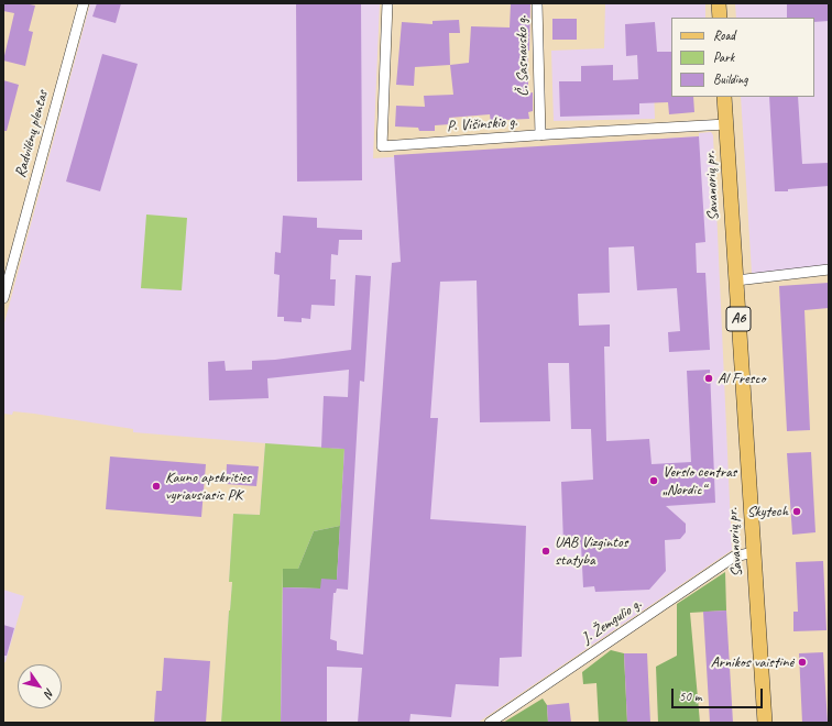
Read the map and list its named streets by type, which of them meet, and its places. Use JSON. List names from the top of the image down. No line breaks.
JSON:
{"streets":{"main road":["Savanorių pr.","A6"],"street":["Č. Sasnausko g.","P. Višinskio g.","Radvilėnų plentas","J. Žemgulio g."]},"crossings":[["Č. Sasnausko g.","P. Višinskio g."],["P. Višinskio g.","Savanorių pr."],["Savanorių pr.","J. Žemgulio g."]],"places":["Al Fresco","Verslo centras „Nordic“","Kauno apskrities vyriausiasis PK","Skytech","UAB Vizgintos statyba","Arnikos vaistinė"],"legend":["Road","Park","Building"],"scale_bar":"50 m","north":"bottom right"}
